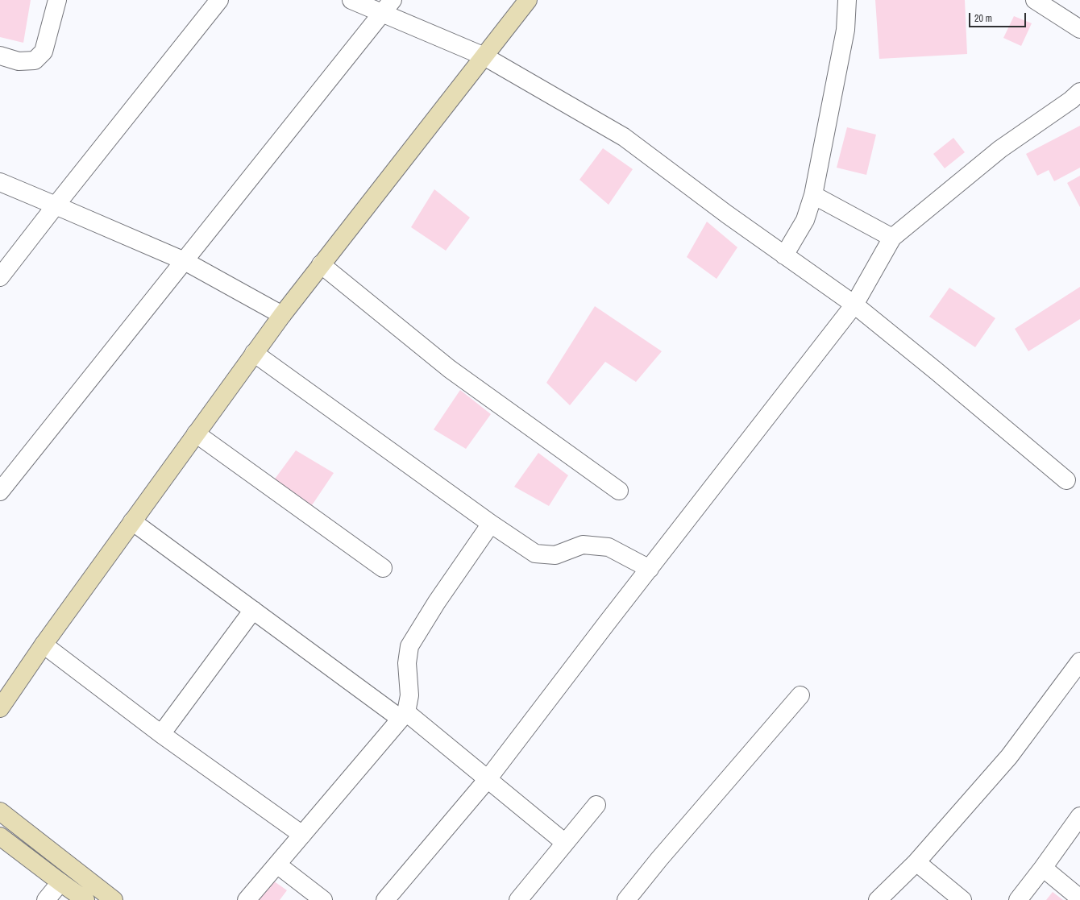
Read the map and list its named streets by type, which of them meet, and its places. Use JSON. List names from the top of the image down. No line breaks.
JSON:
{"scale_bar":"20 m"}
